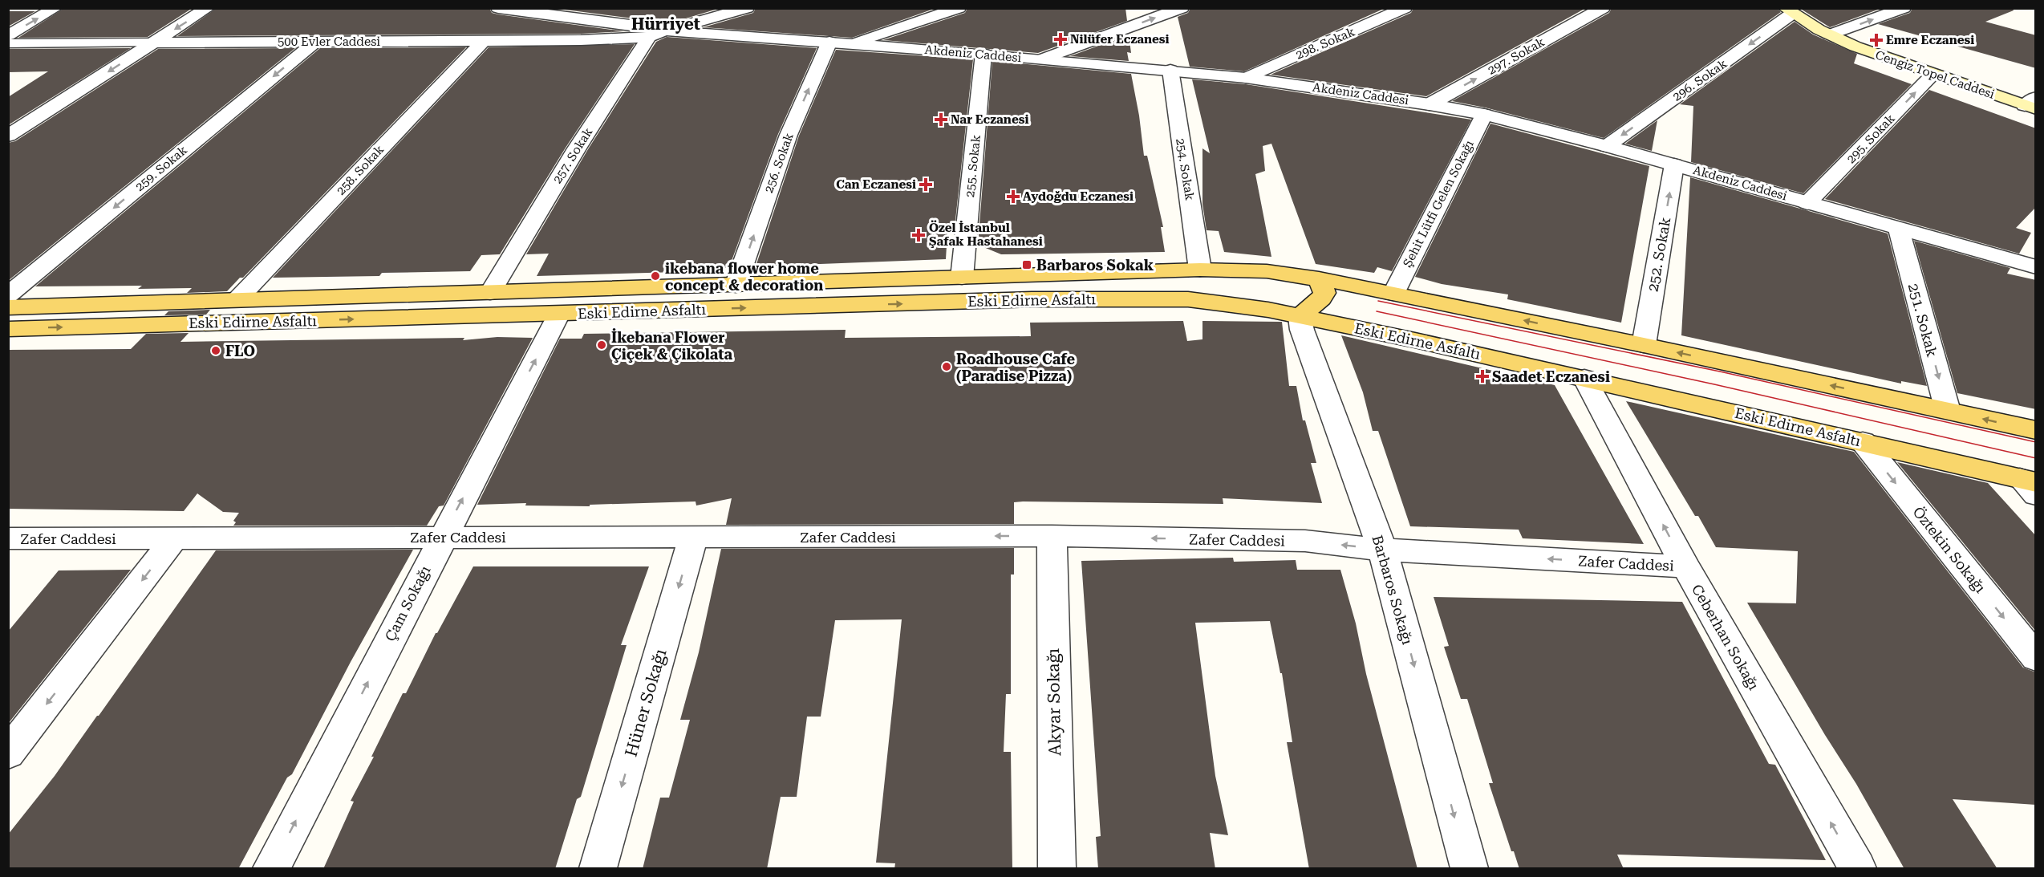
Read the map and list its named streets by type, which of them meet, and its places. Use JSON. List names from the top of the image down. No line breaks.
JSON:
{"streets":{"main road":["Cengiz Topel Caddesi","Eski Edirne Asfaltı"],"street":["500 Evler Caddesi","298. Sokak","Akdeniz Caddesi","297. Sokak","296. Sokak","295. Sokak","257. Sokak","256. Sokak","255. Sokak","259. Sokak","254. Sokak","258. Sokak","Şehit Lütfi Gelen Sokağı","252. Sokak","251. Sokak","Zafer Caddesi","Öztekin Sokağı","Barbaros Sokağı","Çam Sokağı","Ceberhan Sokağı","Akyar Sokağı","Hüner Sokağı"]},"crossings":[["500 Evler Caddesi","257. Sokak"],["500 Evler Caddesi","259. Sokak"],["500 Evler Caddesi","258. Sokak"],["298. Sokak","Akdeniz Caddesi"],["Akdeniz Caddesi","297. Sokak"],["Akdeniz Caddesi","296. Sokak"],["Akdeniz Caddesi","295. Sokak"],["Akdeniz Caddesi","256. Sokak"],["Akdeniz Caddesi","255. Sokak"],["Akdeniz Caddesi","254. Sokak"],["Akdeniz Caddesi","Şehit Lütfi Gelen Sokağı"],["Akdeniz Caddesi","252. Sokak"],["Akdeniz Caddesi","251. Sokak"],["Cengiz Topel Caddesi","296. Sokak"],["Cengiz Topel Caddesi","295. Sokak"],["257. Sokak","Eski Edirne Asfaltı"],["256. Sokak","Eski Edirne Asfaltı"],["255. Sokak","Eski Edirne Asfaltı"],["254. Sokak","Eski Edirne Asfaltı"],["258. Sokak","Eski Edirne Asfaltı"],["Şehit Lütfi Gelen Sokağı","Eski Edirne Asfaltı"],["252. Sokak","Eski Edirne Asfaltı"],["Eski Edirne Asfaltı","251. Sokak"],["Eski Edirne Asfaltı","Öztekin Sokağı"],["Eski Edirne Asfaltı","Barbaros Sokağı"],["Eski Edirne Asfaltı","Çam Sokağı"],["Eski Edirne Asfaltı","Ceberhan Sokağı"],["Zafer Caddesi","Barbaros Sokağı"],["Zafer Caddesi","Çam Sokağı"],["Zafer Caddesi","Ceberhan Sokağı"],["Zafer Caddesi","Akyar Sokağı"],["Zafer Caddesi","Hüner Sokağı"]],"one_way":["297. Sokak","296. Sokak","295. Sokak","256. Sokak","252. Sokak","251. Sokak","Zafer Caddesi","Öztekin Sokağı","Barbaros Sokağı","Çam Sokağı","Ceberhan Sokağı","Hüner Sokağı"],"districts":["Hürriyet"],"places":{"health":["Nilüfer Eczanesi","Emre Eczanesi","Nar Eczanesi","Can Eczanesi","Aydoğdu Eczanesi","Özel İstanbul Şafak Hastahanesi","Saadet Eczanesi"],"transit":["Barbaros Sokak"],"other":["ikebana flower home concept & decoration","İkebana Flower Çiçek & Çikolata","FLO","Roadhouse Cafe (Paradise Pizza)"]}}
